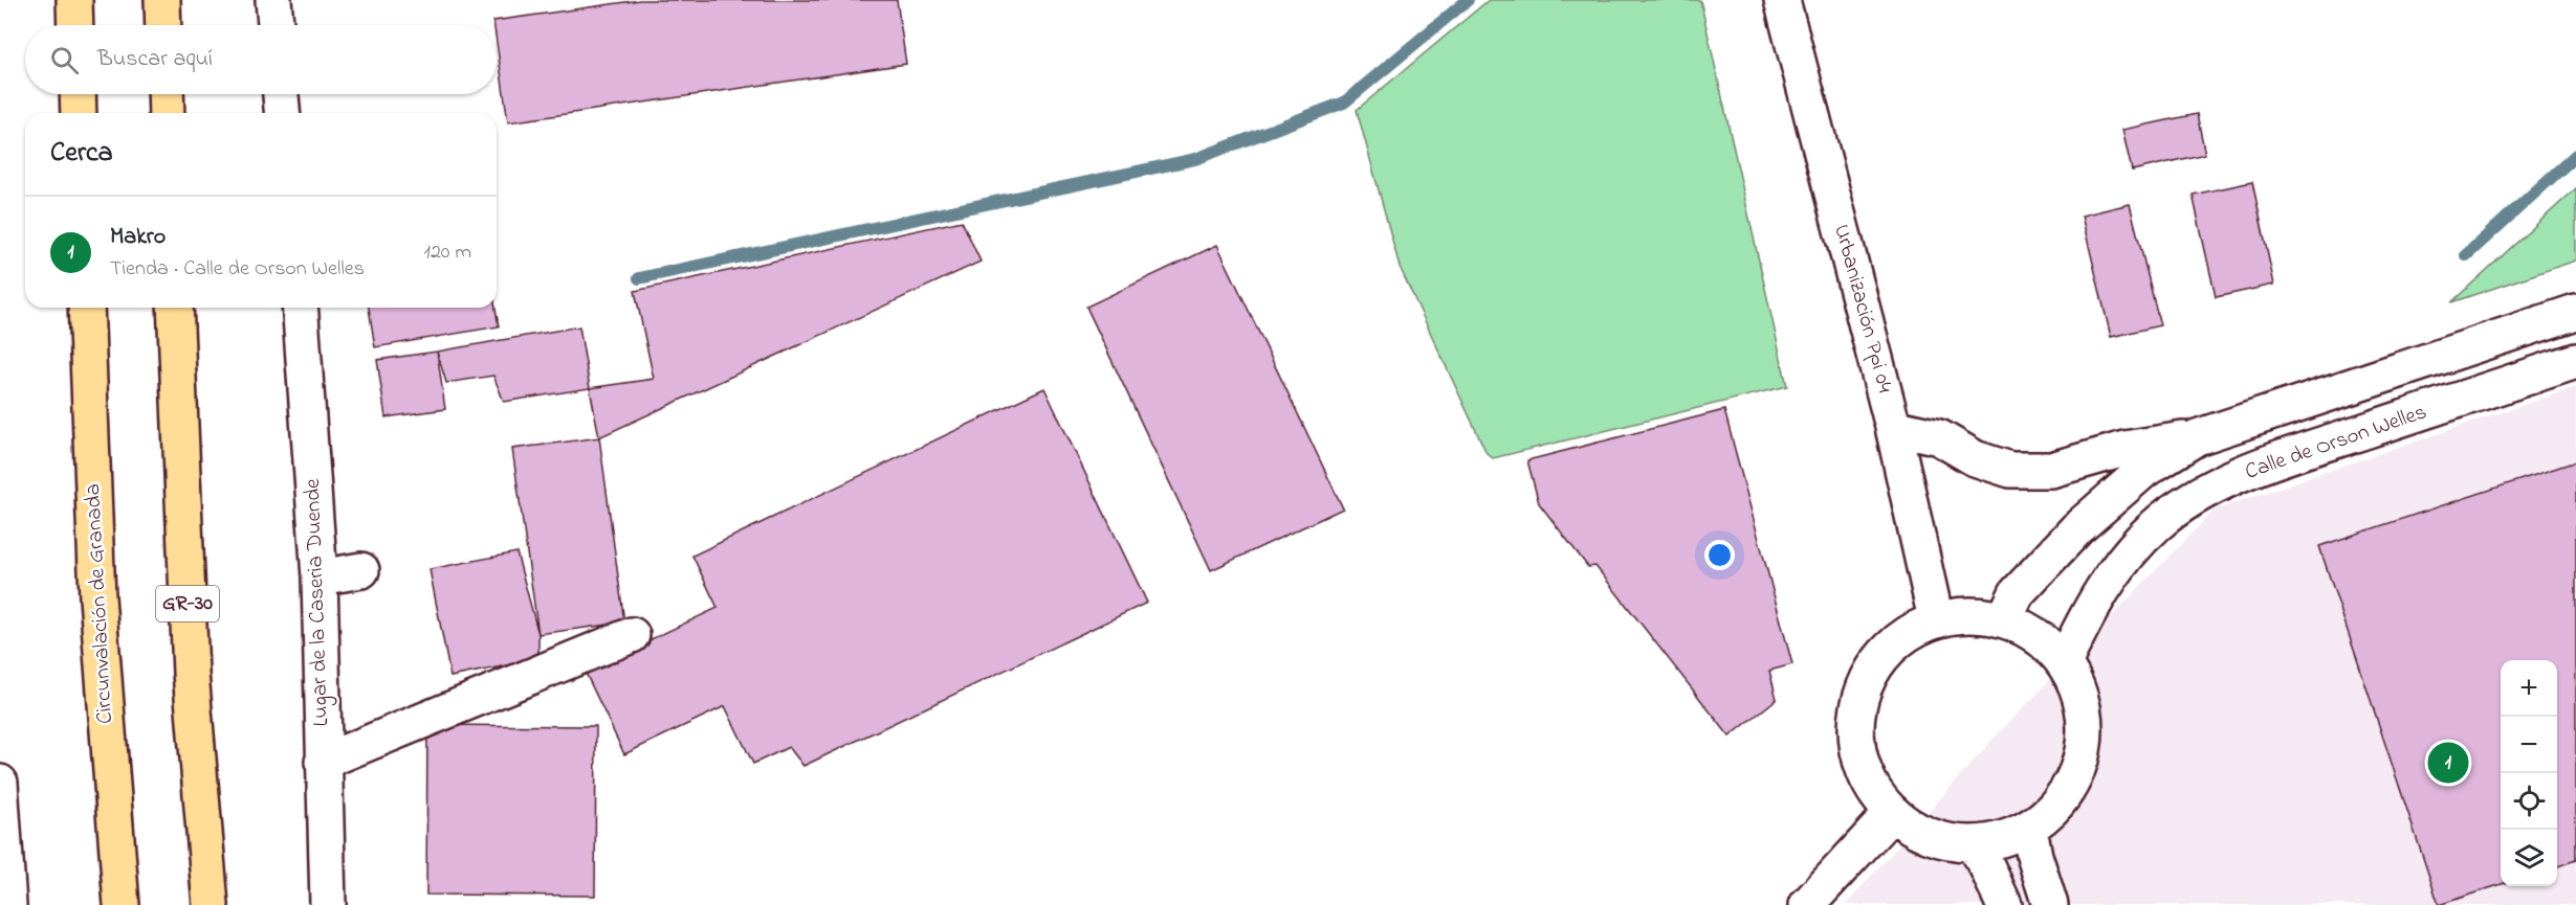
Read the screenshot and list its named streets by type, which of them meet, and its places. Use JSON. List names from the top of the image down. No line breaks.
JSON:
{"streets":{"highway":["Circunvalación de Granada","GR-30"],"street":["Urbanización Ppi 04","Calle de Orson Welles","Lugar de la Caseria Duende"]},"page":{"search":"Buscar aquí","heading":"Cerca","list":[{"mark":"1","name":"Makro","note":"Tienda · Calle de Orson Welles","value":"120 m"}],"map_buttons":["+","−"],"pins":"1"}}
